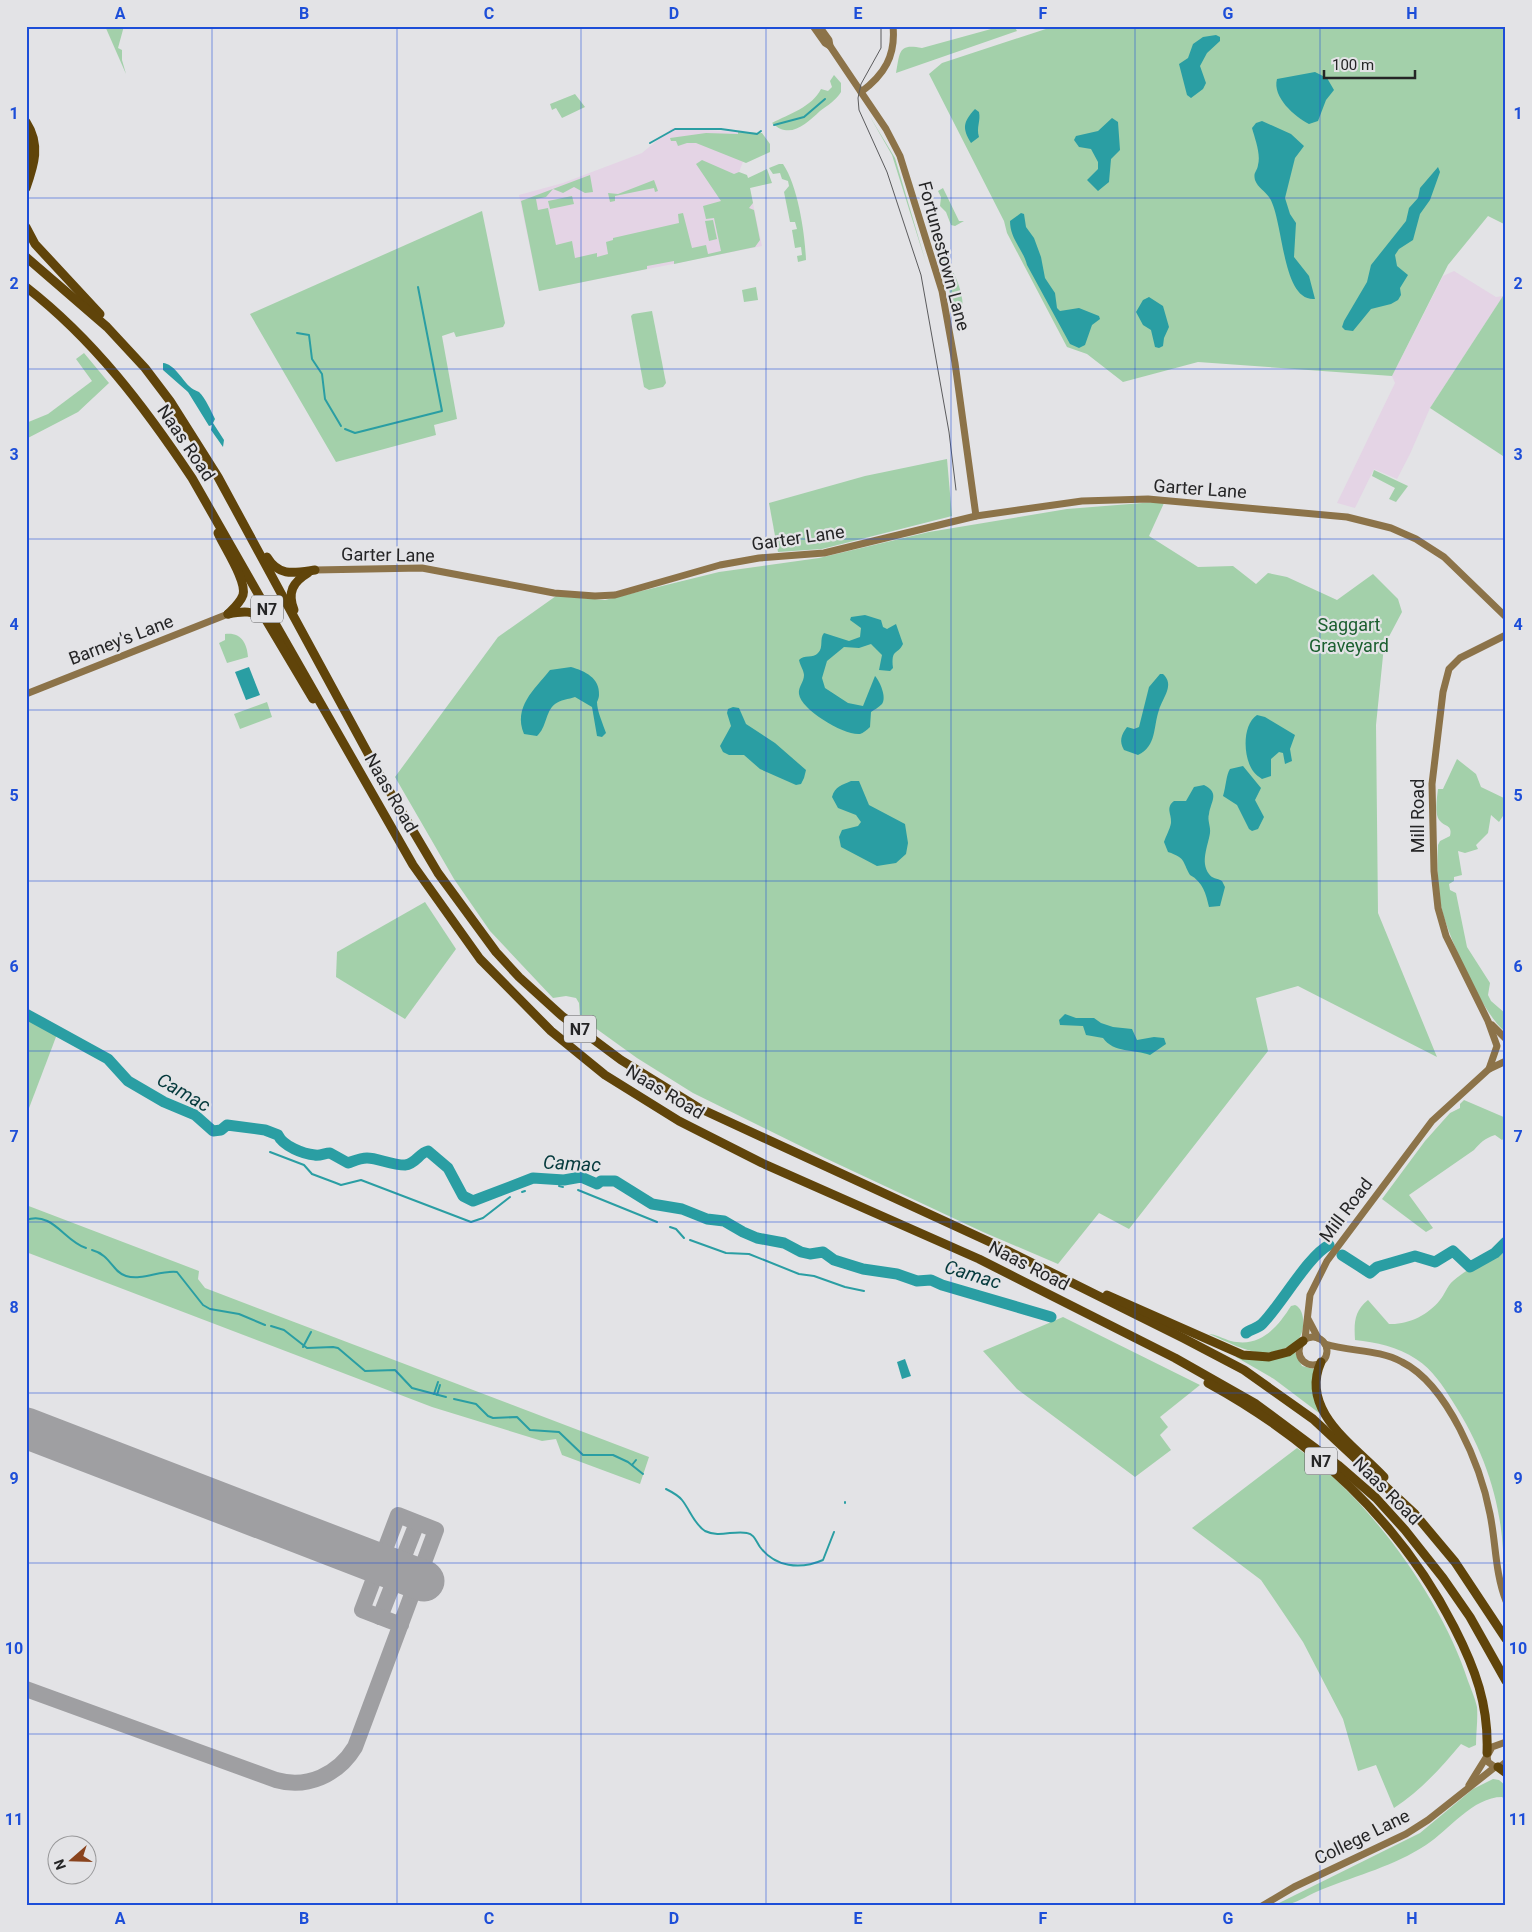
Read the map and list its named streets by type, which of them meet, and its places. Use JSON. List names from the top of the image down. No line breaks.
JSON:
{"streets":{"highway":["Naas Road","N7"],"street":["Fortunestown Lane","Garter Lane","Barney's Lane","Mill Road","College Lane"]},"crossings":[["Fortunestown Lane","Garter Lane"],["Naas Road","N7"],["Garter Lane","N7"],["N7","Barney's Lane"],["N7","Mill Road"],["N7","College Lane"]],"water":["Camac"],"parks":["Saggart Graveyard"],"scale_bar":"100 m","north":"left","grid":{"columns":["A","B","C","D","E","F","G","H"],"rows":["1","2","3","4","5","6","7","8","9","10","11"]}}
